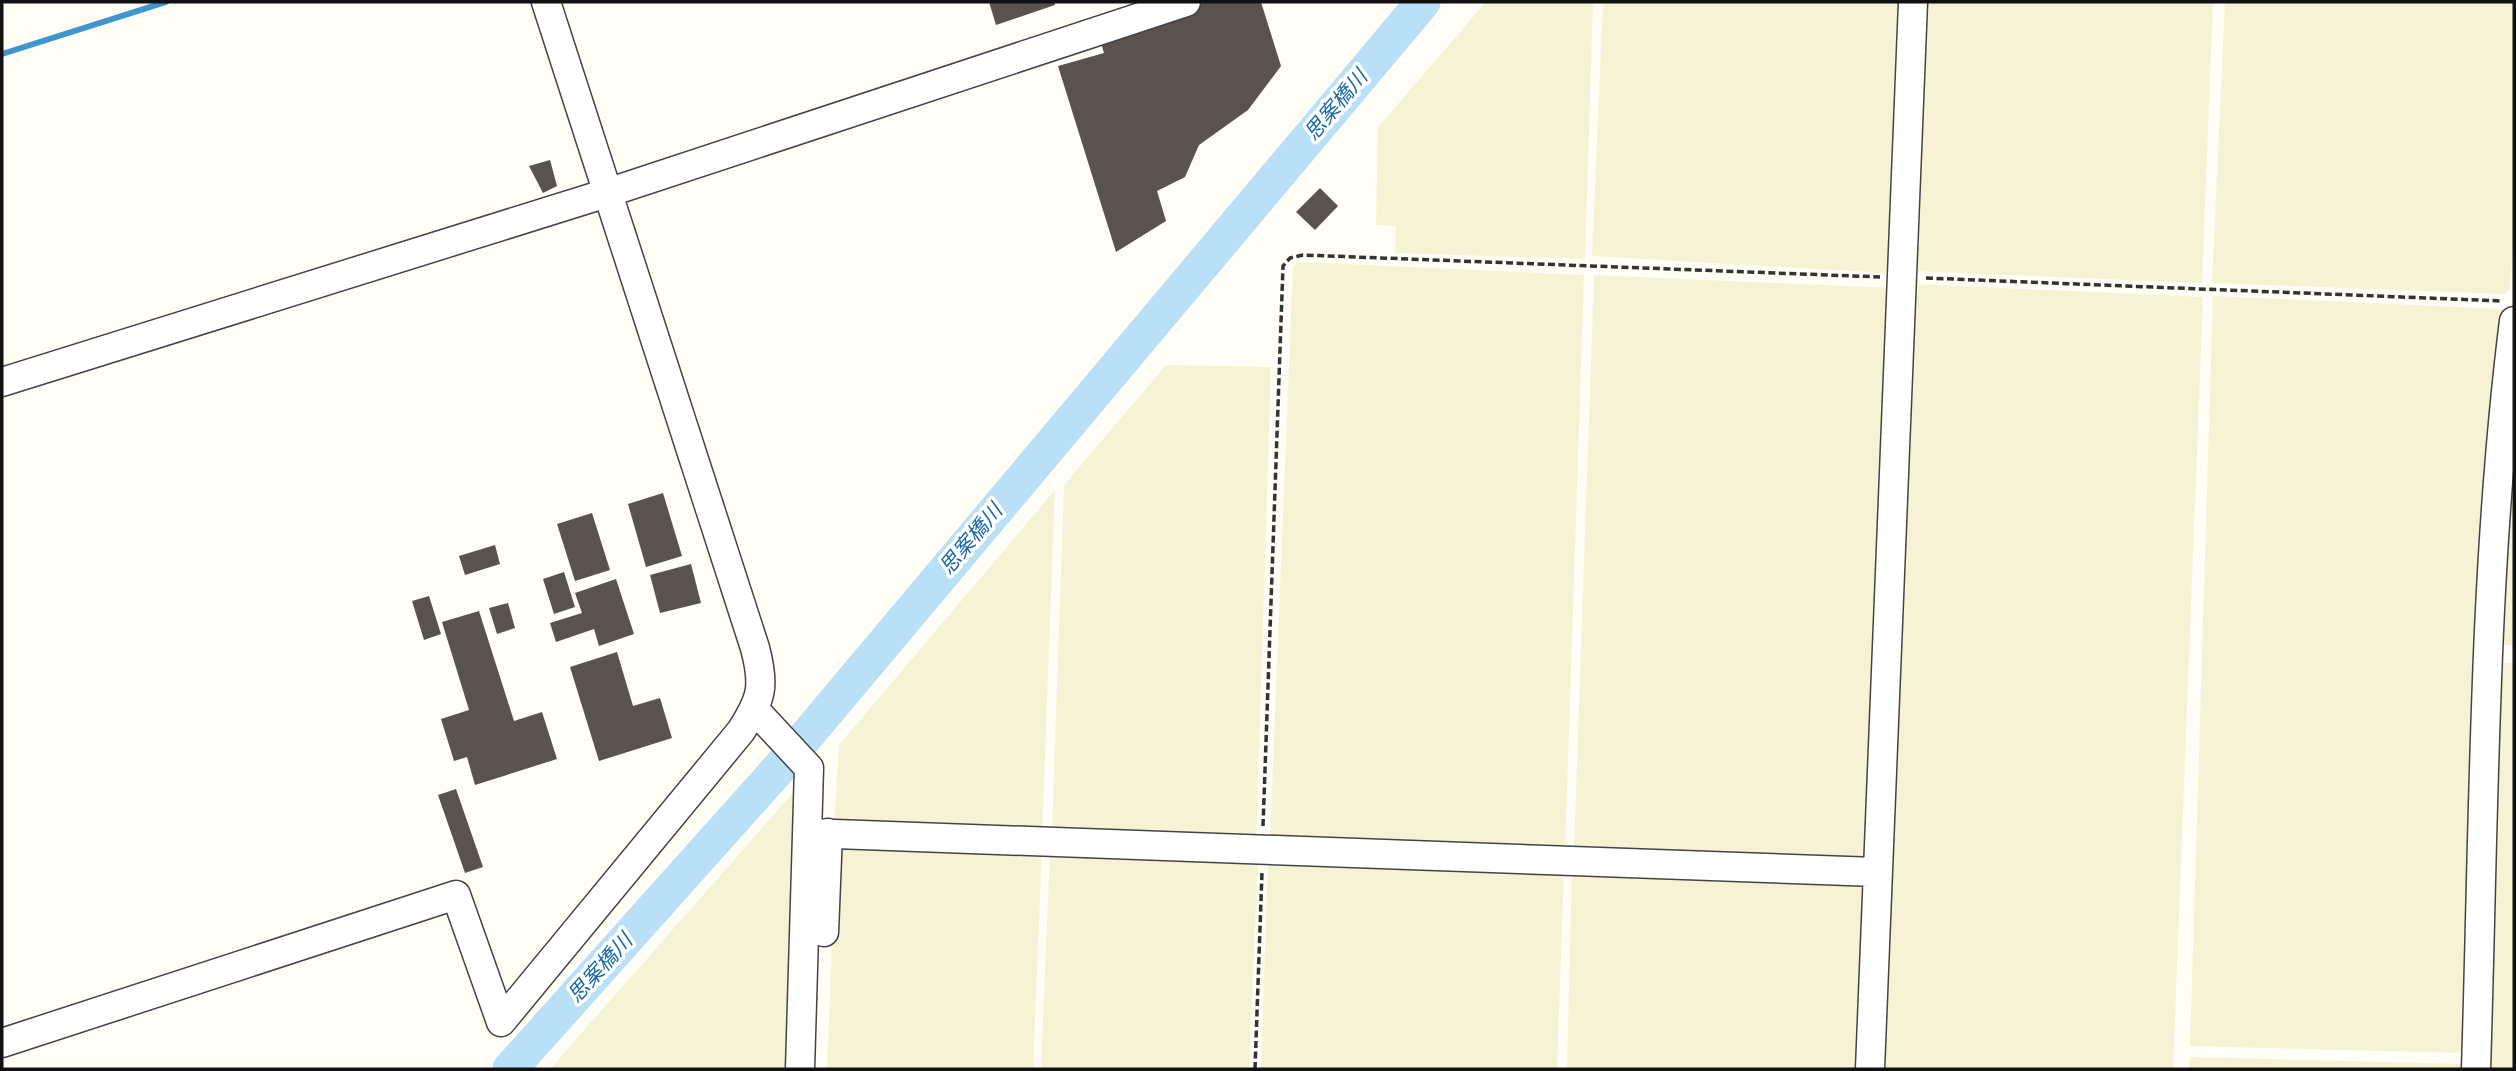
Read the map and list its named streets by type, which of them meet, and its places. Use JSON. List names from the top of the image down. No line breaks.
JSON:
{"water":["思案橋川"]}
